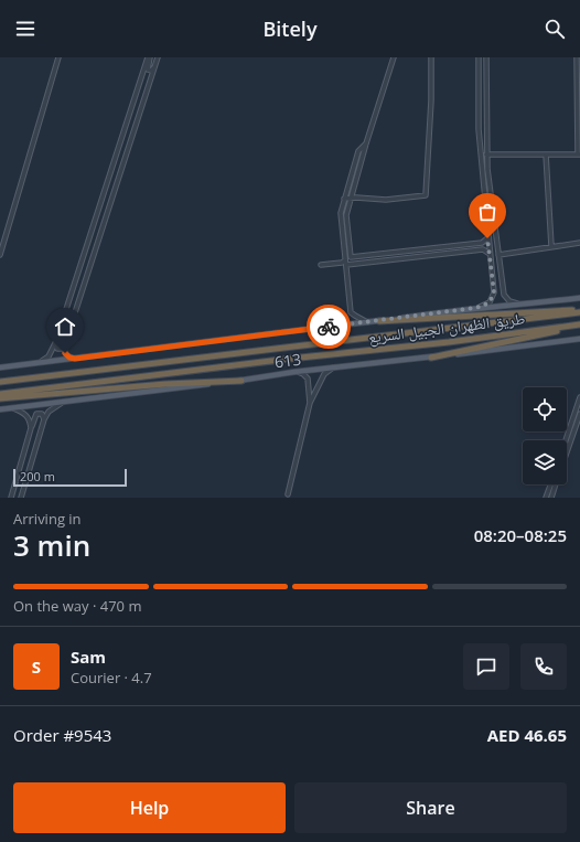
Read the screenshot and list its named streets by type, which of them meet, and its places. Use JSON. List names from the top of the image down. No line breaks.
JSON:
{"streets":{"highway":["طريق الظهران الجبيل السريع","613"]},"scale_bar":"200 m","page":{"header":"Bitely","scale":"200 m","heading":["3 min","Arriving in","08:20–08:25"],"panel":["Sam","Courier · 4.7","Order #9543","AED 46.65"],"bar":"On the way · 470 m","round":"S","buttons":["Help","Share"]}}
